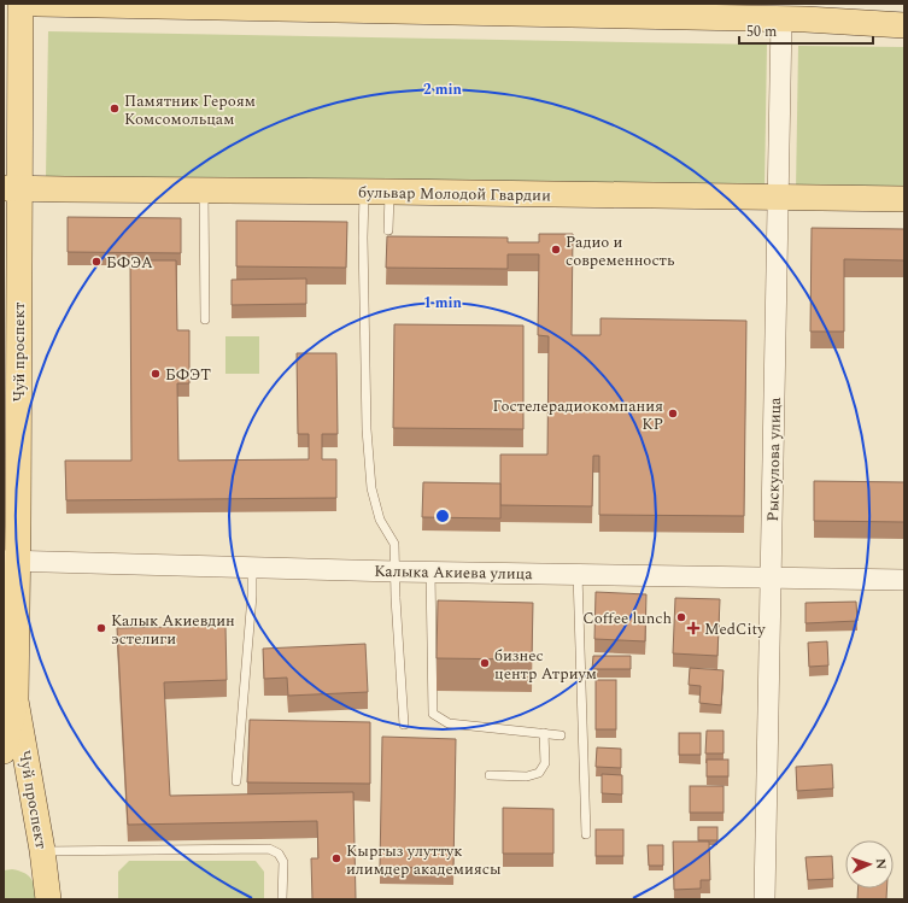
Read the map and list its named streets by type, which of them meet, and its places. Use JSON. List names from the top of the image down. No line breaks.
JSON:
{"streets":{"main road":["бульвар Молодой Гвардии","Чуй проспект"],"street":["Рыскулова улица","Калыка Акиева улица"]},"crossings":[["бульвар Молодой Гвардии","Чуй проспект"],["бульвар Молодой Гвардии","Рыскулова улица"],["Чуй проспект","Калыка Акиева улица"],["Рыскулова улица","Калыка Акиева улица"]],"places":{"other":["Памятник Героям Комсомольцам","Радио и современность","БФЭА","БФЭТ","Гостелерадиокомпания КР","Coffee lunch","Калык Акиевдин эстелиги","бизнес центр Атриум","Кыргыз улуттук илимдер академиясы"],"health":["MedCity"]},"scale_bar":"50 m","north":"right","rings":["2 min","1 min"]}
